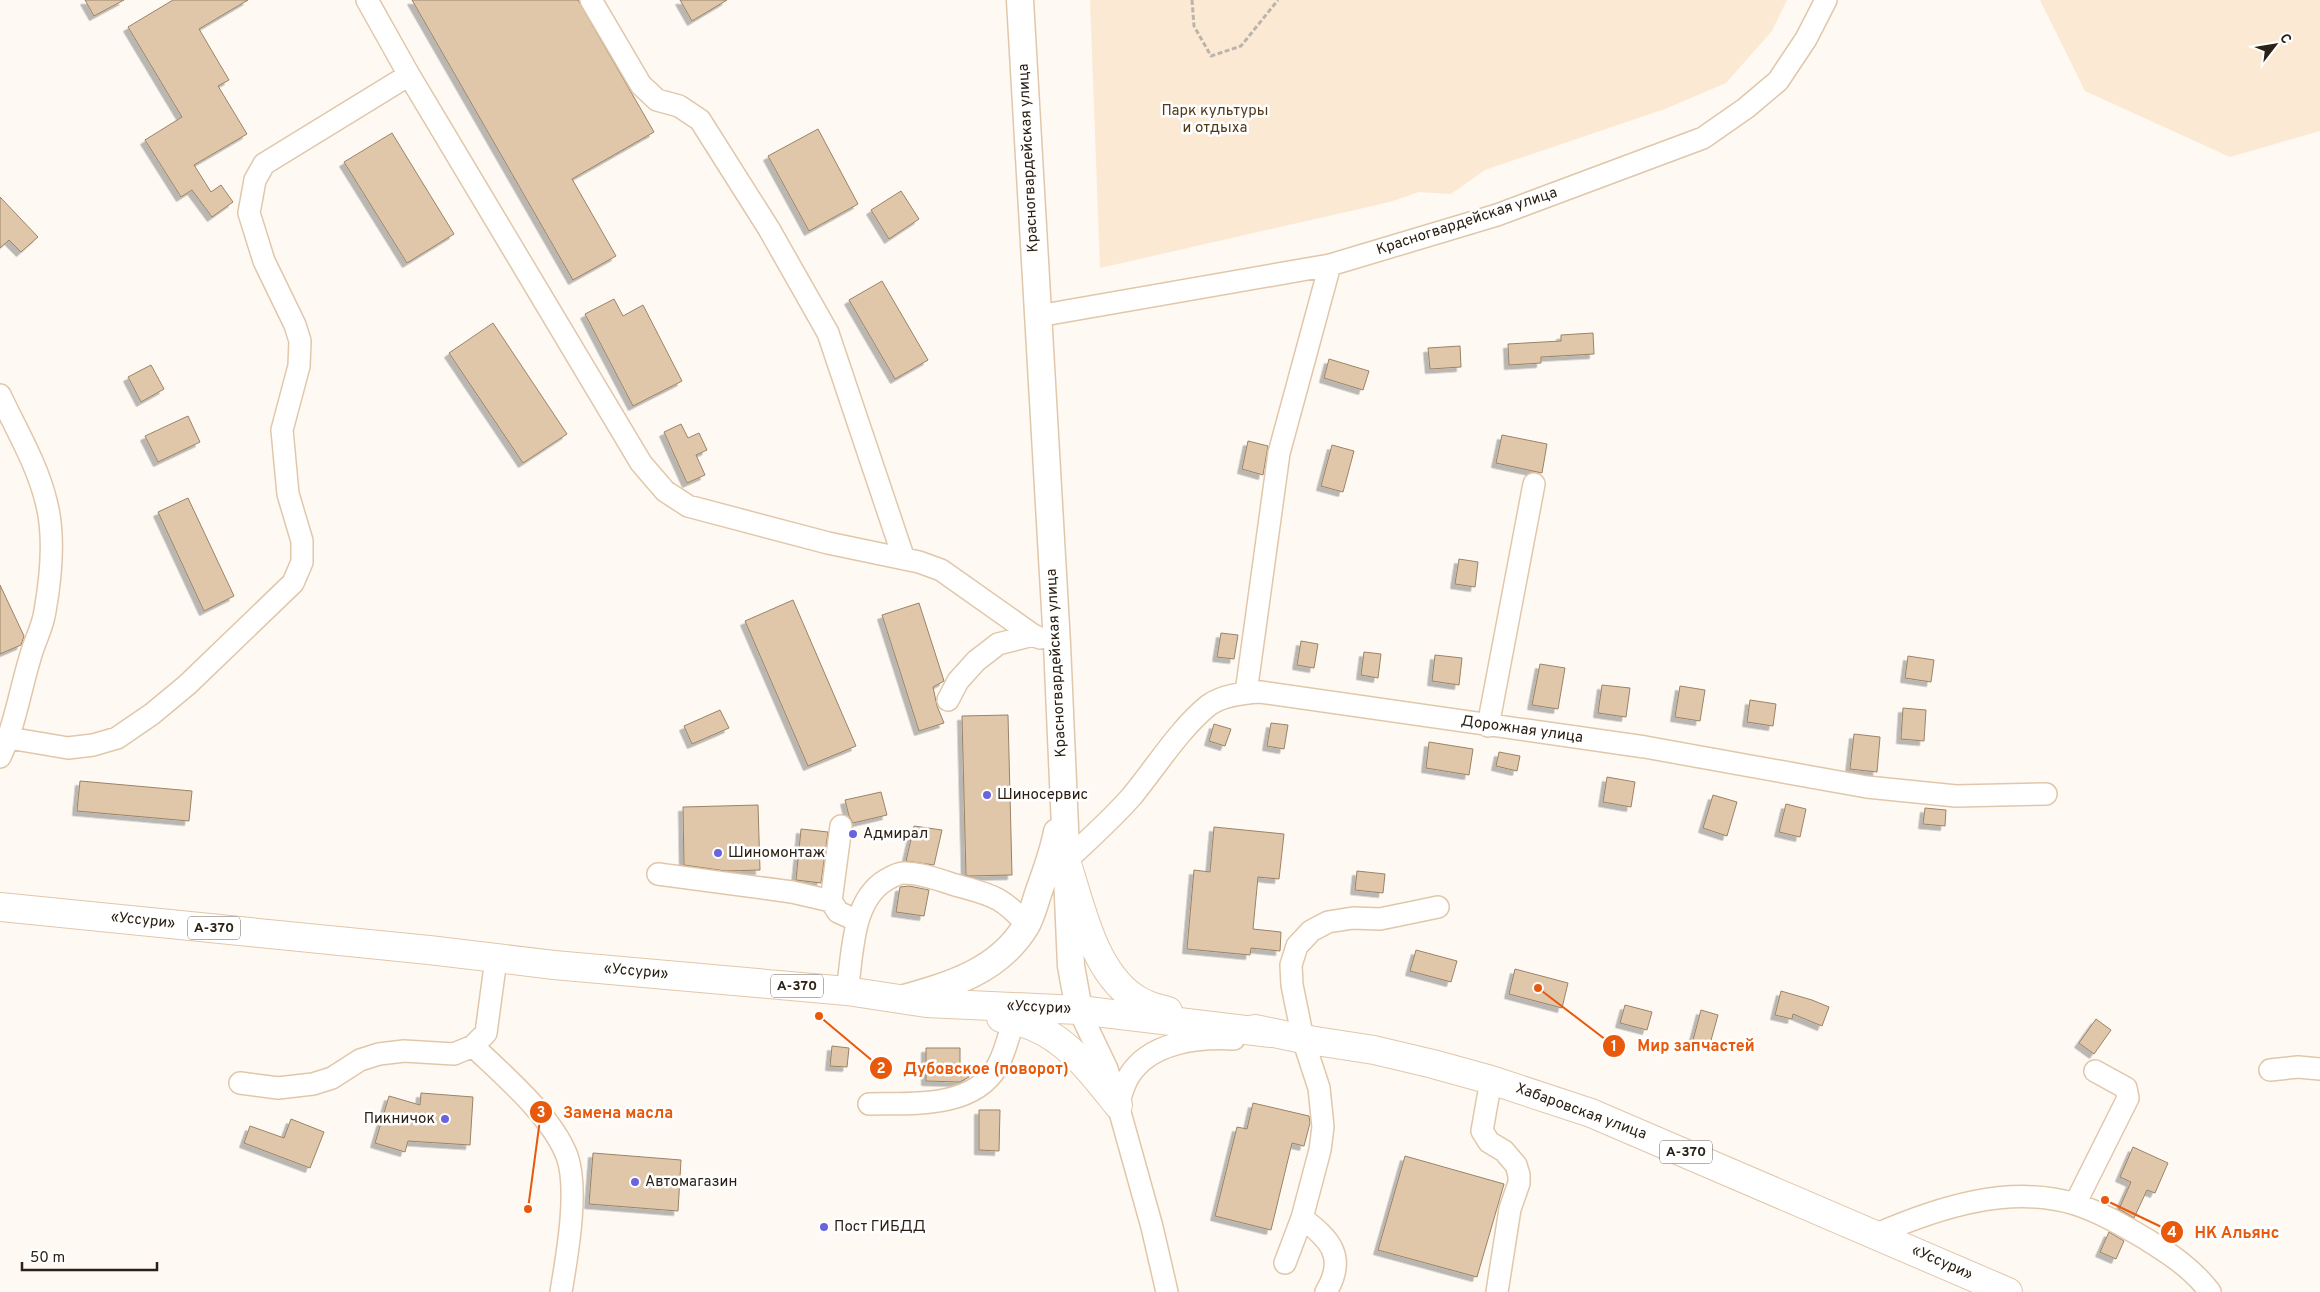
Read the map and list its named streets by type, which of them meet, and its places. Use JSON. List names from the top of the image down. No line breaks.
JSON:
{"streets":{"highway":["«Уссури»","А-370","Хабаровская улица"],"main road":["Красногвардейская улица"],"street":["Дорожная улица"]},"crossings":[["Красногвардейская улица","Дорожная улица"],["Красногвардейская улица","«Уссури»"],["«Уссури»","Хабаровская улица"]],"parks":["Парк культуры и отдыха"],"places":["Шиносервис","Адмирал","Шиномонтаж","Мир запчастей","Дубовское (поворот)","Пикничок","Автомагазин","НК Альянс","Замена масла","Пост ГИБДД"],"scale_bar":"50 m","north":"top right"}
